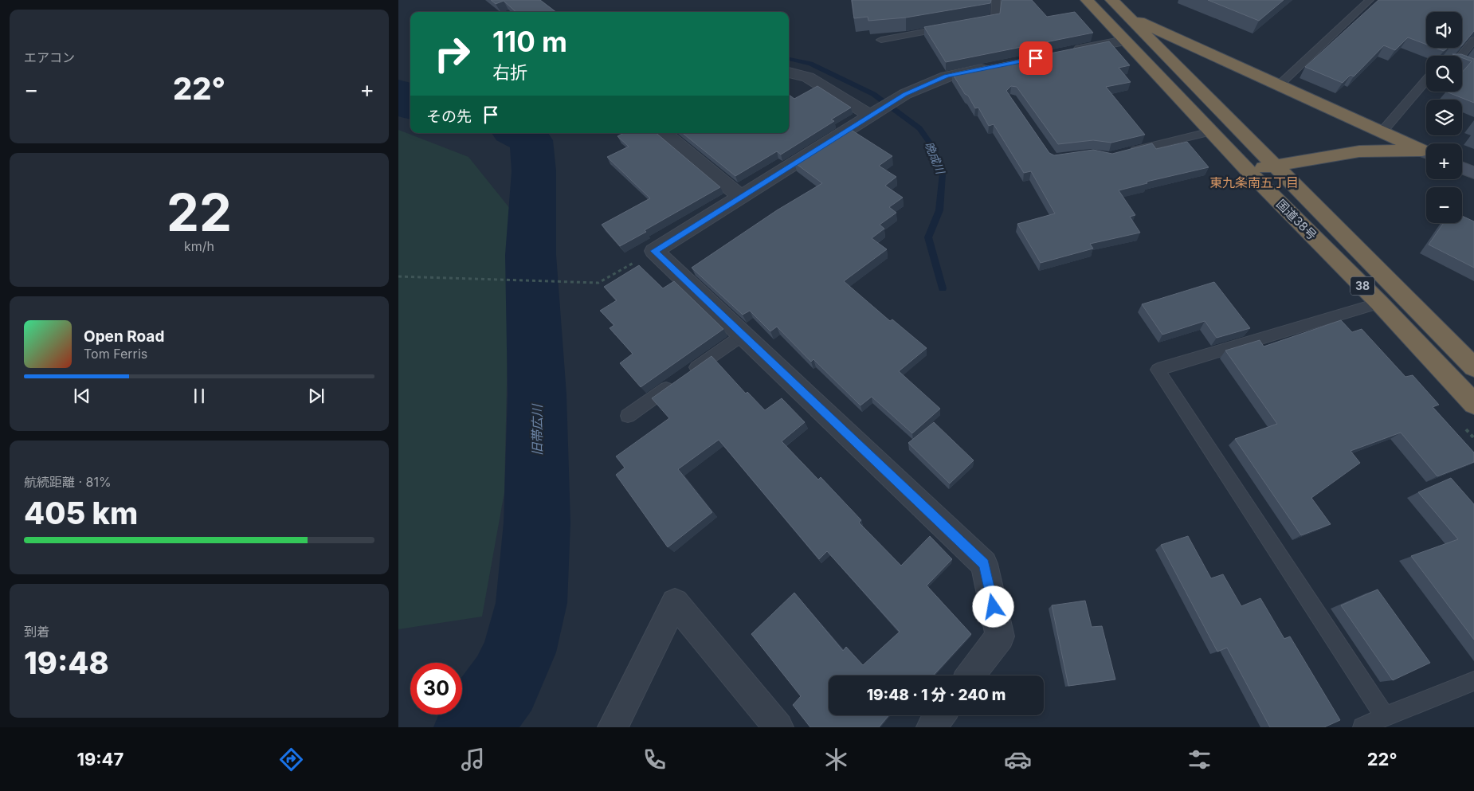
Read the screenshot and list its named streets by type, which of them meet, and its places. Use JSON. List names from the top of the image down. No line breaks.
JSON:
{"streets":{"highway":["国道38号","38"]},"districts":["東九条南五丁目"],"water":["晩成川","旧帯広川"],"page":{"tile":["エアコン",["22","km/h"],["航続距離 · 81%","405 km"],["到着","19:48"]],"map_buttons":["+","−"],"turn":["110 m","右折"],"heat":["−","22°","+"],"then":"その先","song":["Open Road","Tom Ferris"],"limit":"30","trip":"19:48 · 1 分 · 240 m","tabs":["19:47","22°"]}}
